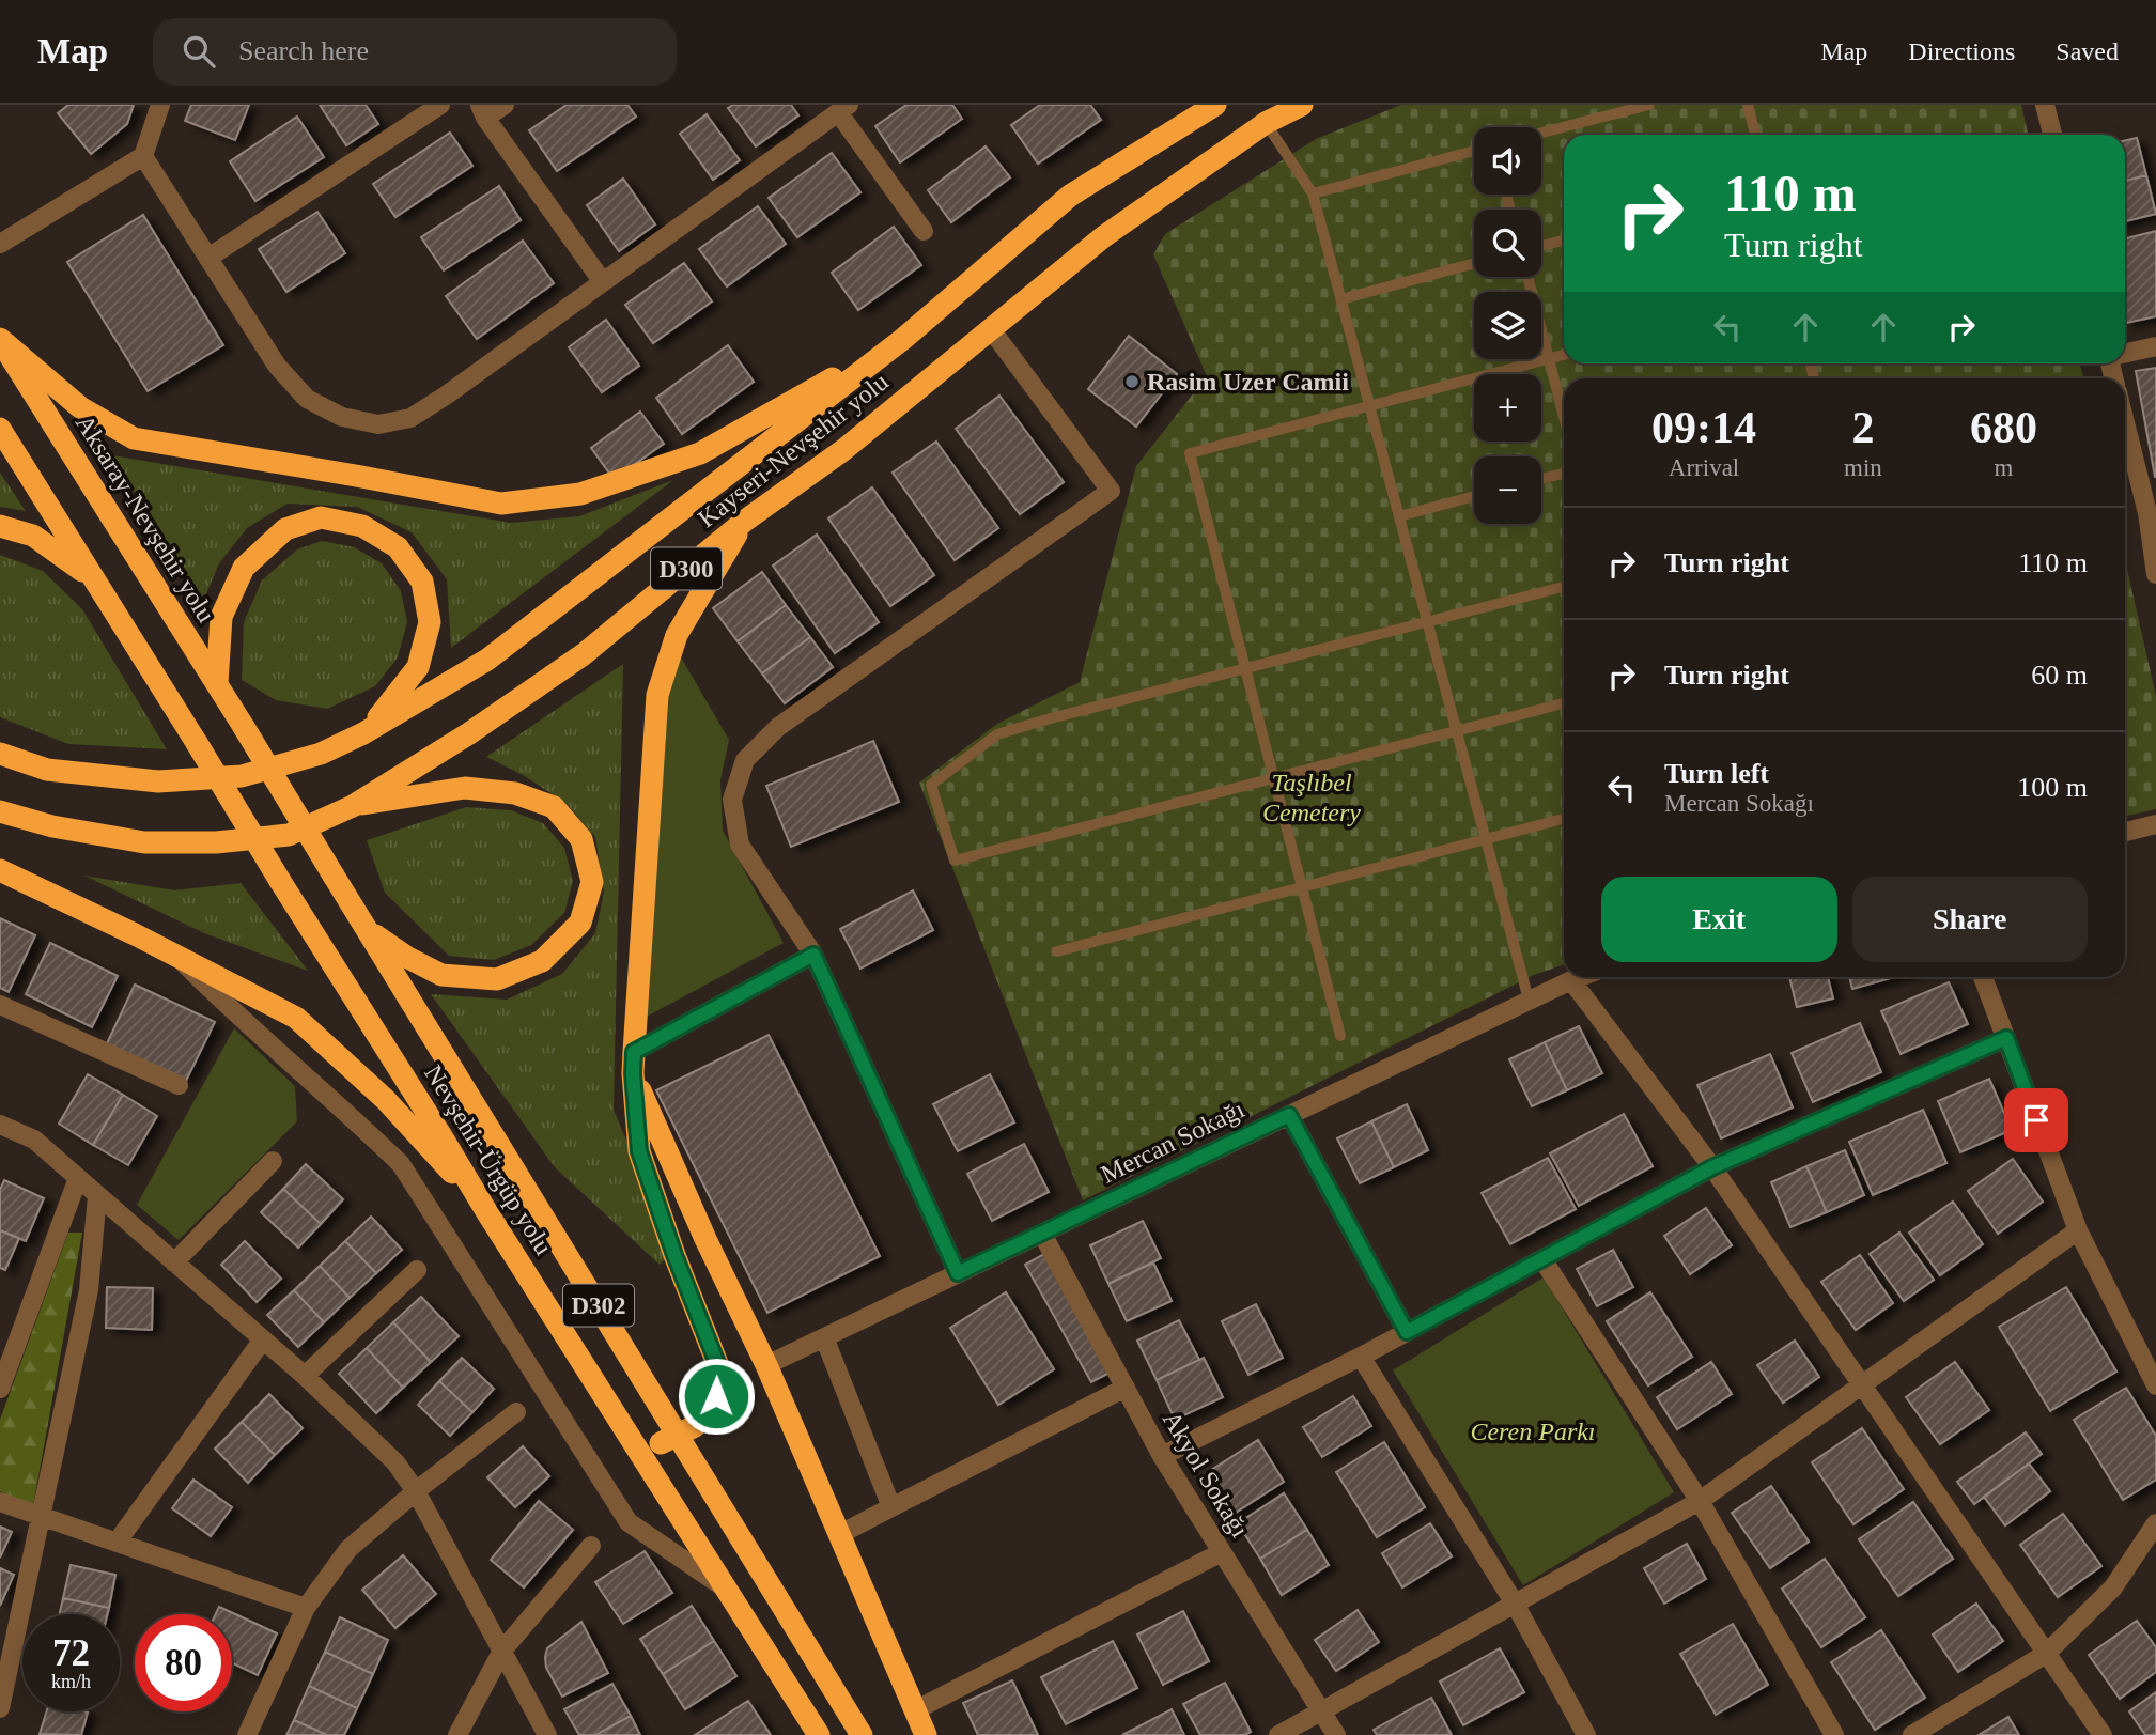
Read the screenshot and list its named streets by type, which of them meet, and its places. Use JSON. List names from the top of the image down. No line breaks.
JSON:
{"streets":{"highway":["Kayseri-Nevşehir yolu","Aksaray-Nevşehir yolu","D300","Nevşehir-Ürgüp yolu","D302"],"street":["Mercan Sokağı","Akyol Sokağı"]},"crossings":[["Aksaray-Nevşehir yolu","Nevşehir-Ürgüp yolu"],["Mercan Sokağı","Akyol Sokağı"]],"parks":["Taşlıbel Cemetery","Ceren Parkı"],"places":["Rasim Uzer Camii"],"page":{"header":"Map","search":"Search here","nav":["Map","Directions","Saved"],"map_buttons":["+","−"],"turn":["110 m","Turn right"],"eta":["09:14","Arrival","2","min","680","m"],"list":[{"name":"Turn right","value":"110 m"},{"name":"Turn right","value":"60 m"},{"name":"Turn left","note":"Mercan Sokağı","value":"100 m"}],"buttons":["Exit","Share"],"speed":"72 km/h","limit":"80"}}
